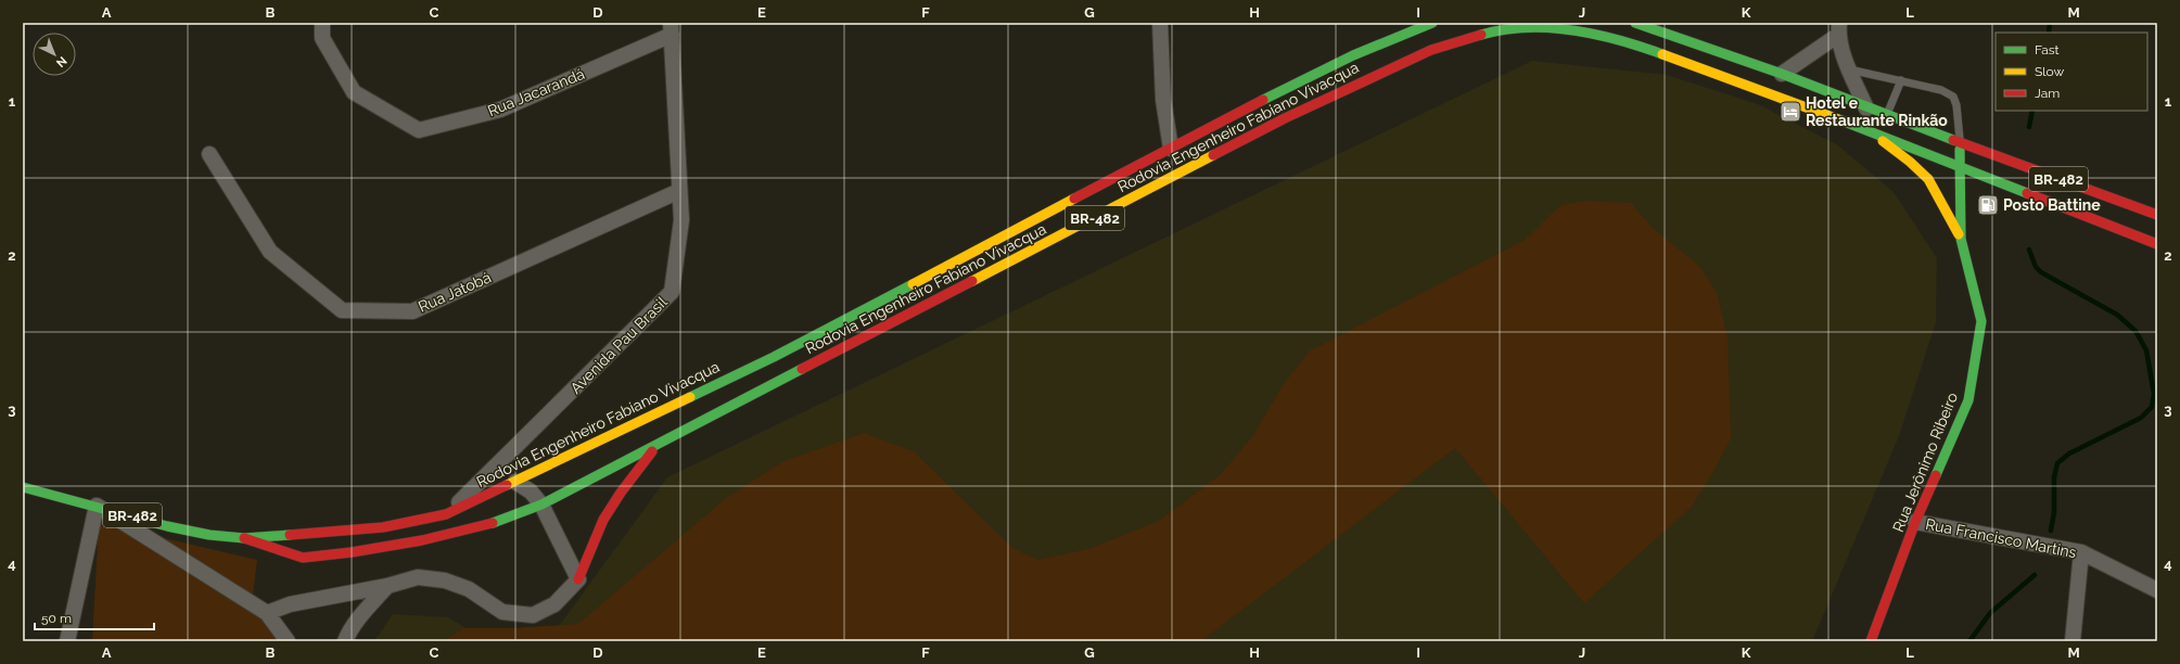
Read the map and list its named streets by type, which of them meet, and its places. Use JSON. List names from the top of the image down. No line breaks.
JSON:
{"streets":{"main road":["Rodovia Engenheiro Fabiano Vivacqua","BR-482","Rua Jerônimo Ribeiro"],"street":["Rua Jacarandá","Rua Jatobá","Avenida Pau Brasil","Rua Francisco Martins"]},"crossings":[["Rua Jacarandá","Avenida Pau Brasil"],["Rodovia Engenheiro Fabiano Vivacqua","BR-482"],["Rodovia Engenheiro Fabiano Vivacqua","Avenida Pau Brasil"],["Rua Jatobá","Avenida Pau Brasil"],["Rua Jerônimo Ribeiro","Rua Francisco Martins"]],"places":{"hotel":["Hotel e Restaurante Rinkão"],"fuel station":["Posto Battine"]},"legend":["Fast","Slow","Jam"],"scale_bar":"50 m","north":"bottom right","grid":{"columns":["A","B","C","D","E","F","G","H","I","J","K","L","M"],"rows":["1","2","3","4"]}}
